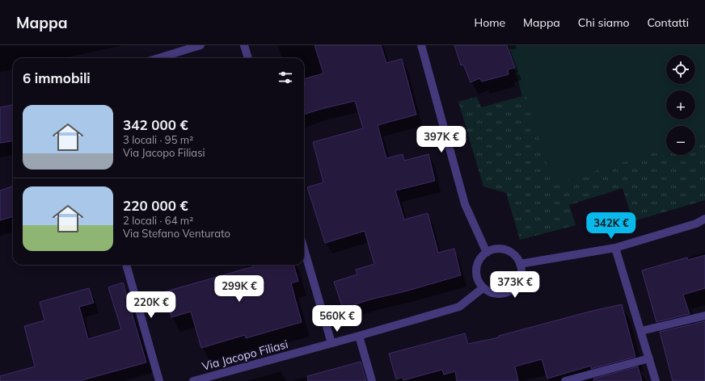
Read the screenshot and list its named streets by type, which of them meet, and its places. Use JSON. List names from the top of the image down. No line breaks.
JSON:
{"streets":{"street":["Via Jacopo Filiasi"]},"page":{"header":"Mappa","nav":["Home","Mappa","Chi siamo","Contatti"],"map_buttons":["+","−"],"heading":"6 immobili","list":[{"name":"342 000 €","note":"3 locali · 95 m² · Via Jacopo Filiasi"},{"name":"220 000 €","note":"2 locali · 64 m² · Via Stefano Venturato"}],"price":["397K €","342K €","373K €","299K €","220K €","560K €"]}}
